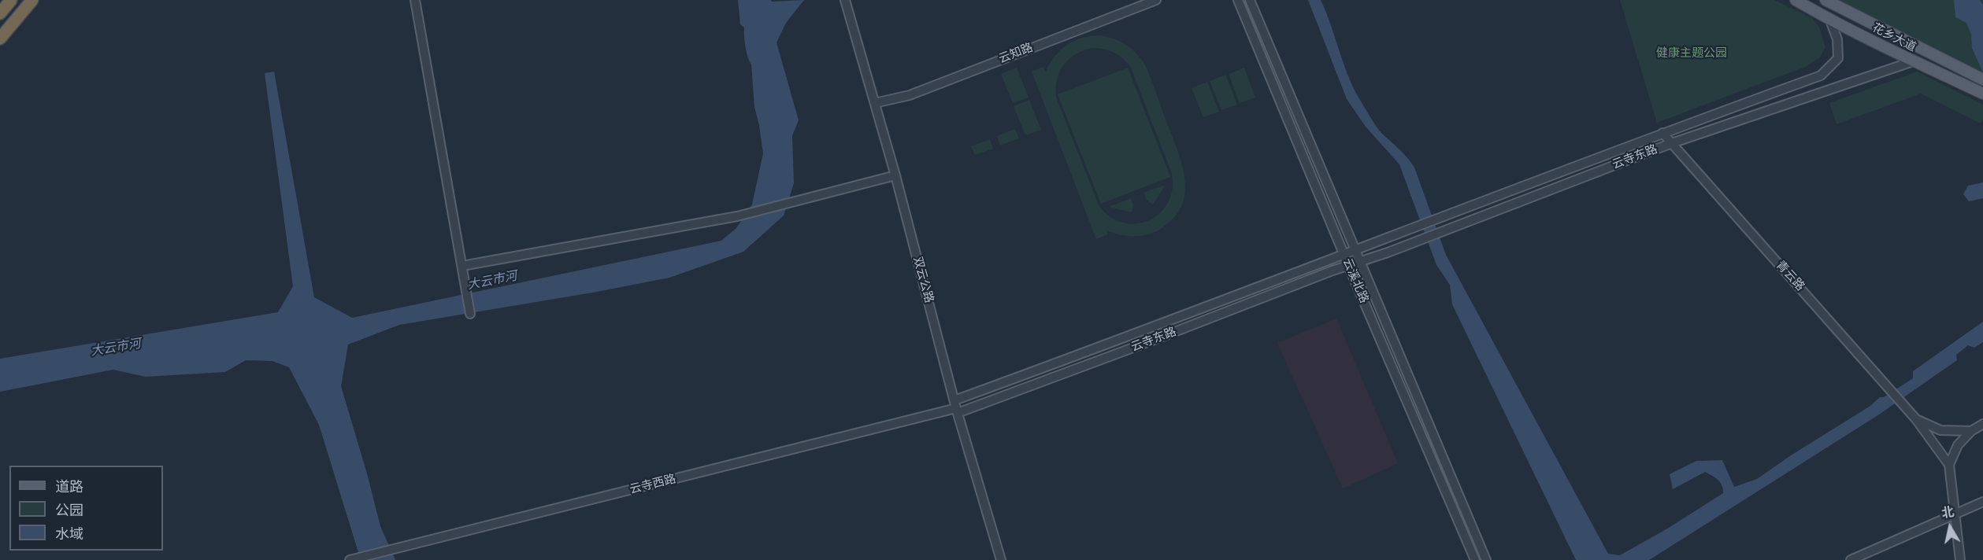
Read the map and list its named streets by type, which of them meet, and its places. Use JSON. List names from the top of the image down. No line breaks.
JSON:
{"streets":{"main road":["花乡大道"],"street":["云知路","云寺东路","青云路","双云公路","云溪北路","云寺西路"]},"crossings":[["花乡大道","云寺东路"],["云知路","双云公路"],["云寺东路","青云路"],["云寺东路","双云公路"],["云寺东路","云溪北路"],["云寺东路","云寺西路"],["双云公路","云寺西路"]],"water":["大云市河"],"parks":["健康主题公园"],"legend":["道路","公园","水域"],"north":"top"}
